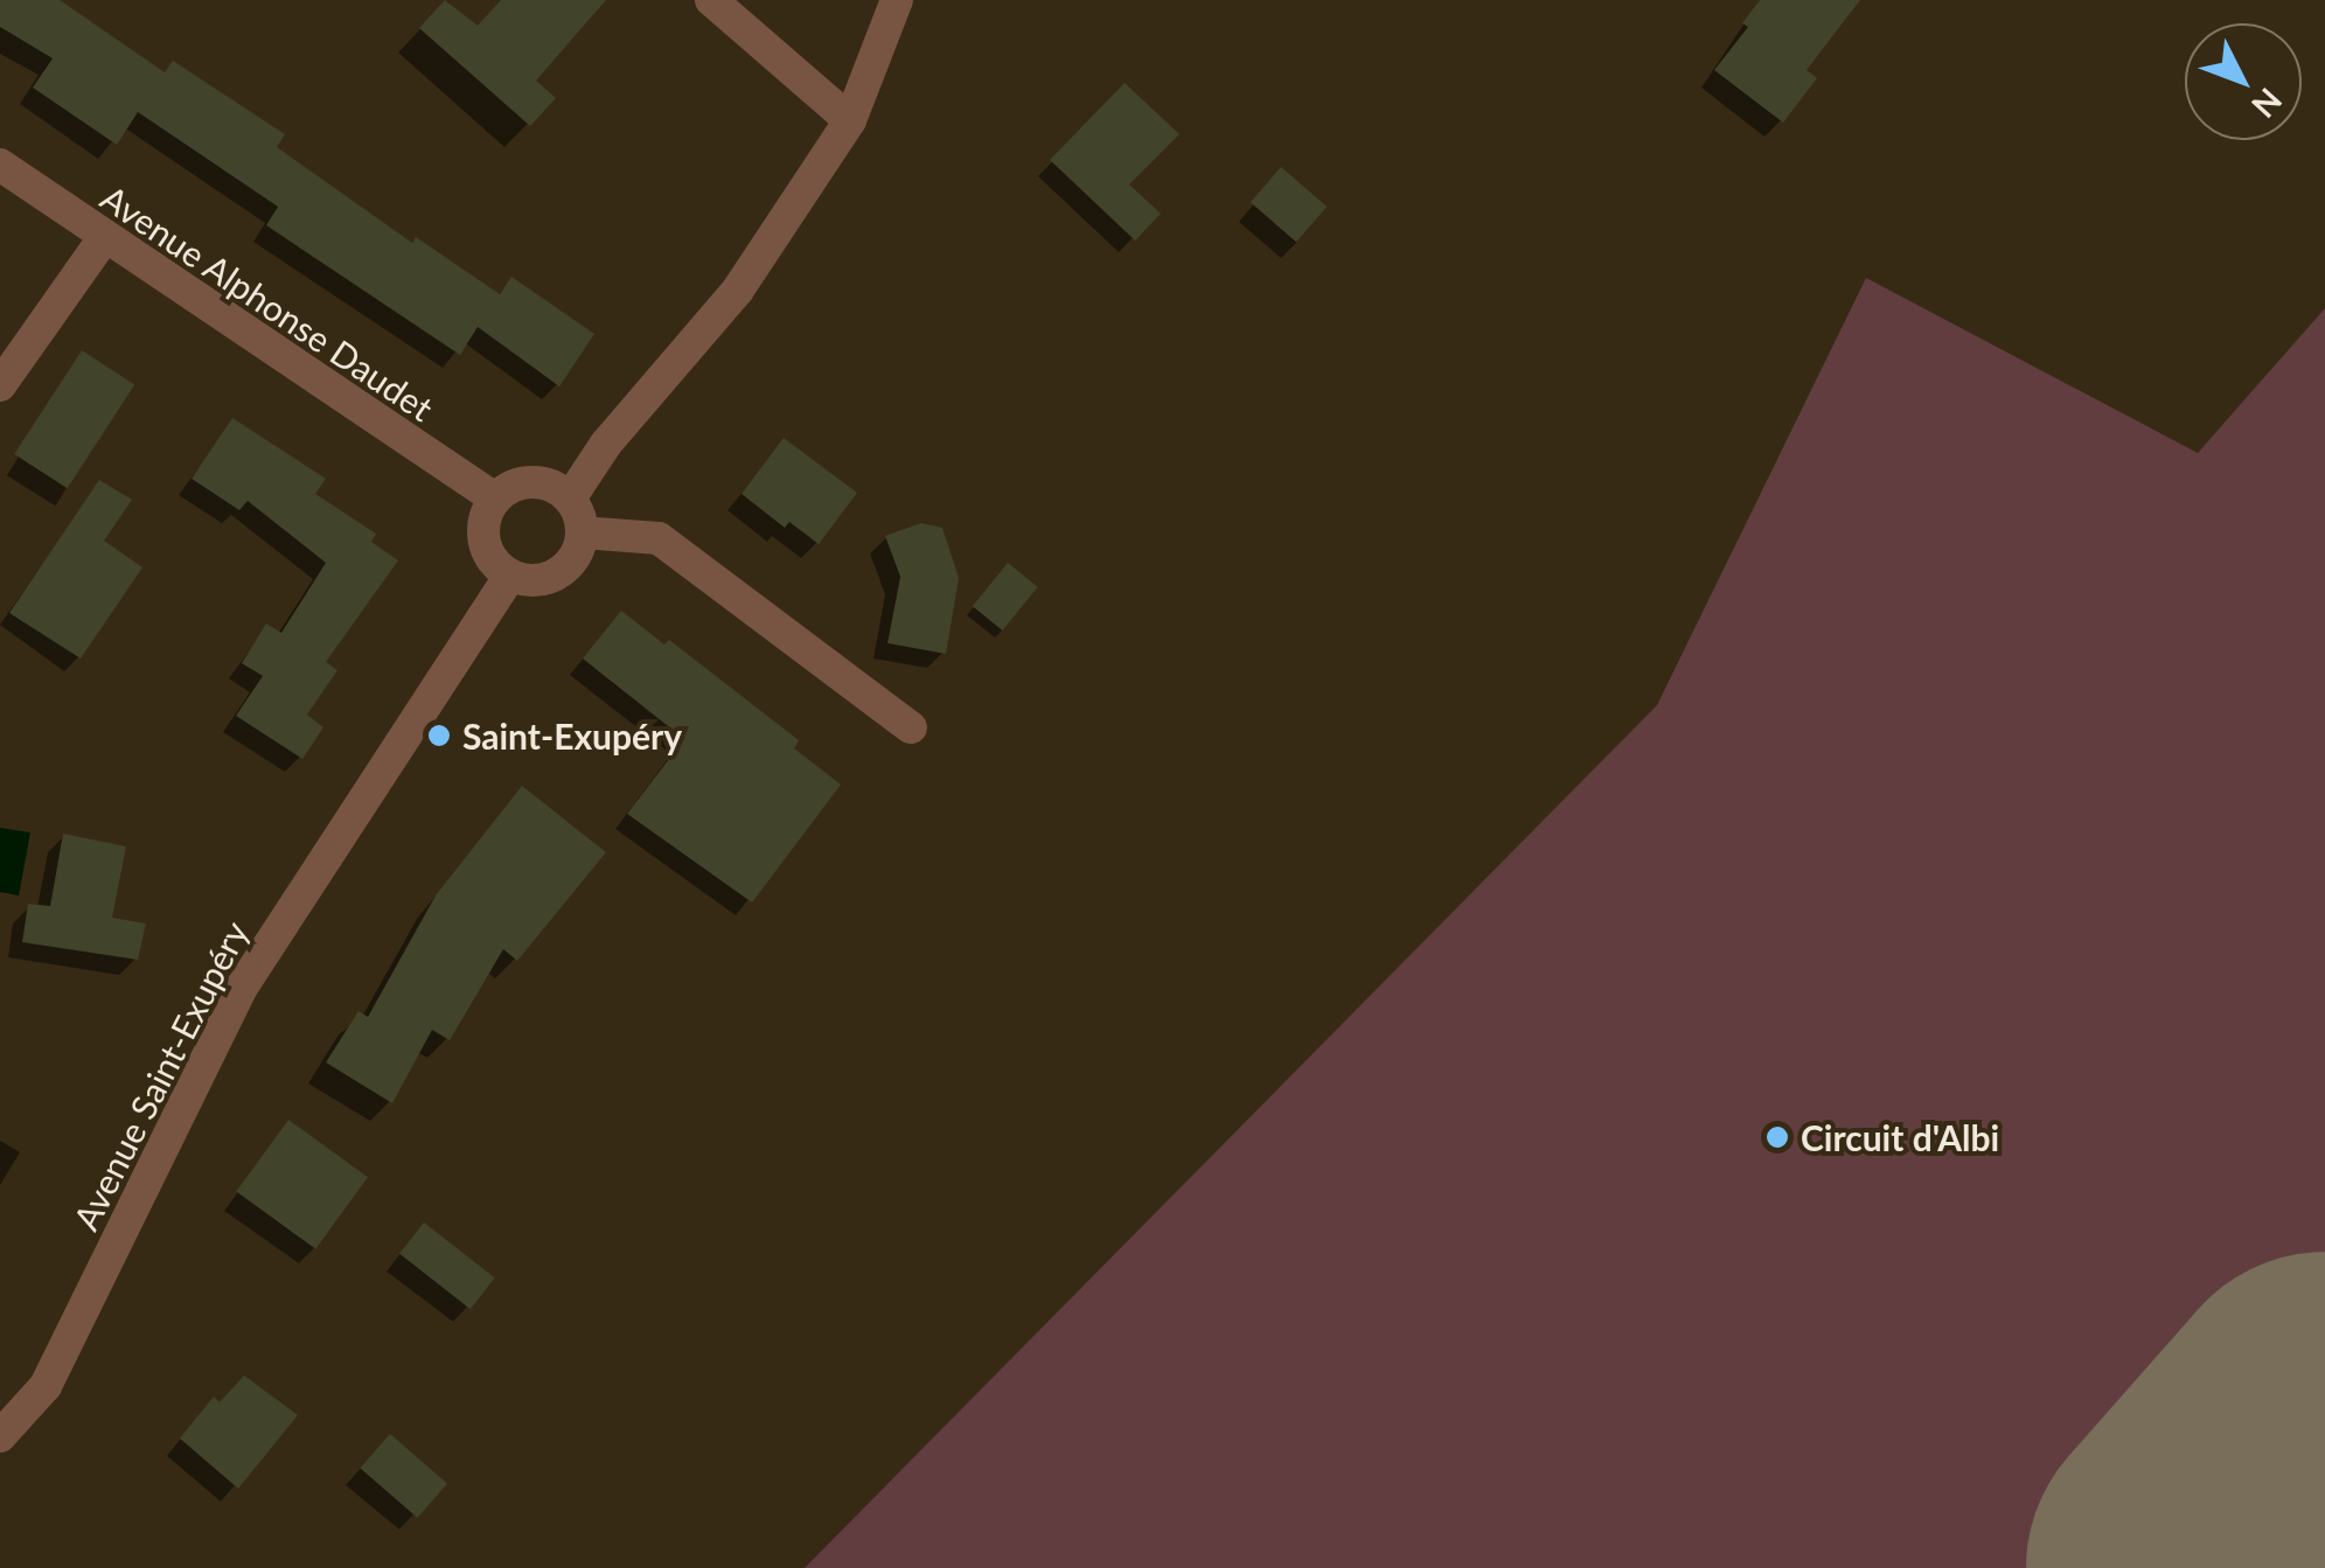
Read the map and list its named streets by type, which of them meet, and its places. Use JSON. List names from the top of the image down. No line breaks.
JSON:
{"streets":{"street":["Avenue Alphonse Daudet","Avenue Saint-Exupéry"]},"crossings":[["Avenue Alphonse Daudet","Avenue Saint-Exupéry"]],"places":["Saint-Exupéry","Circuit d'Albi"],"north":"bottom right"}
